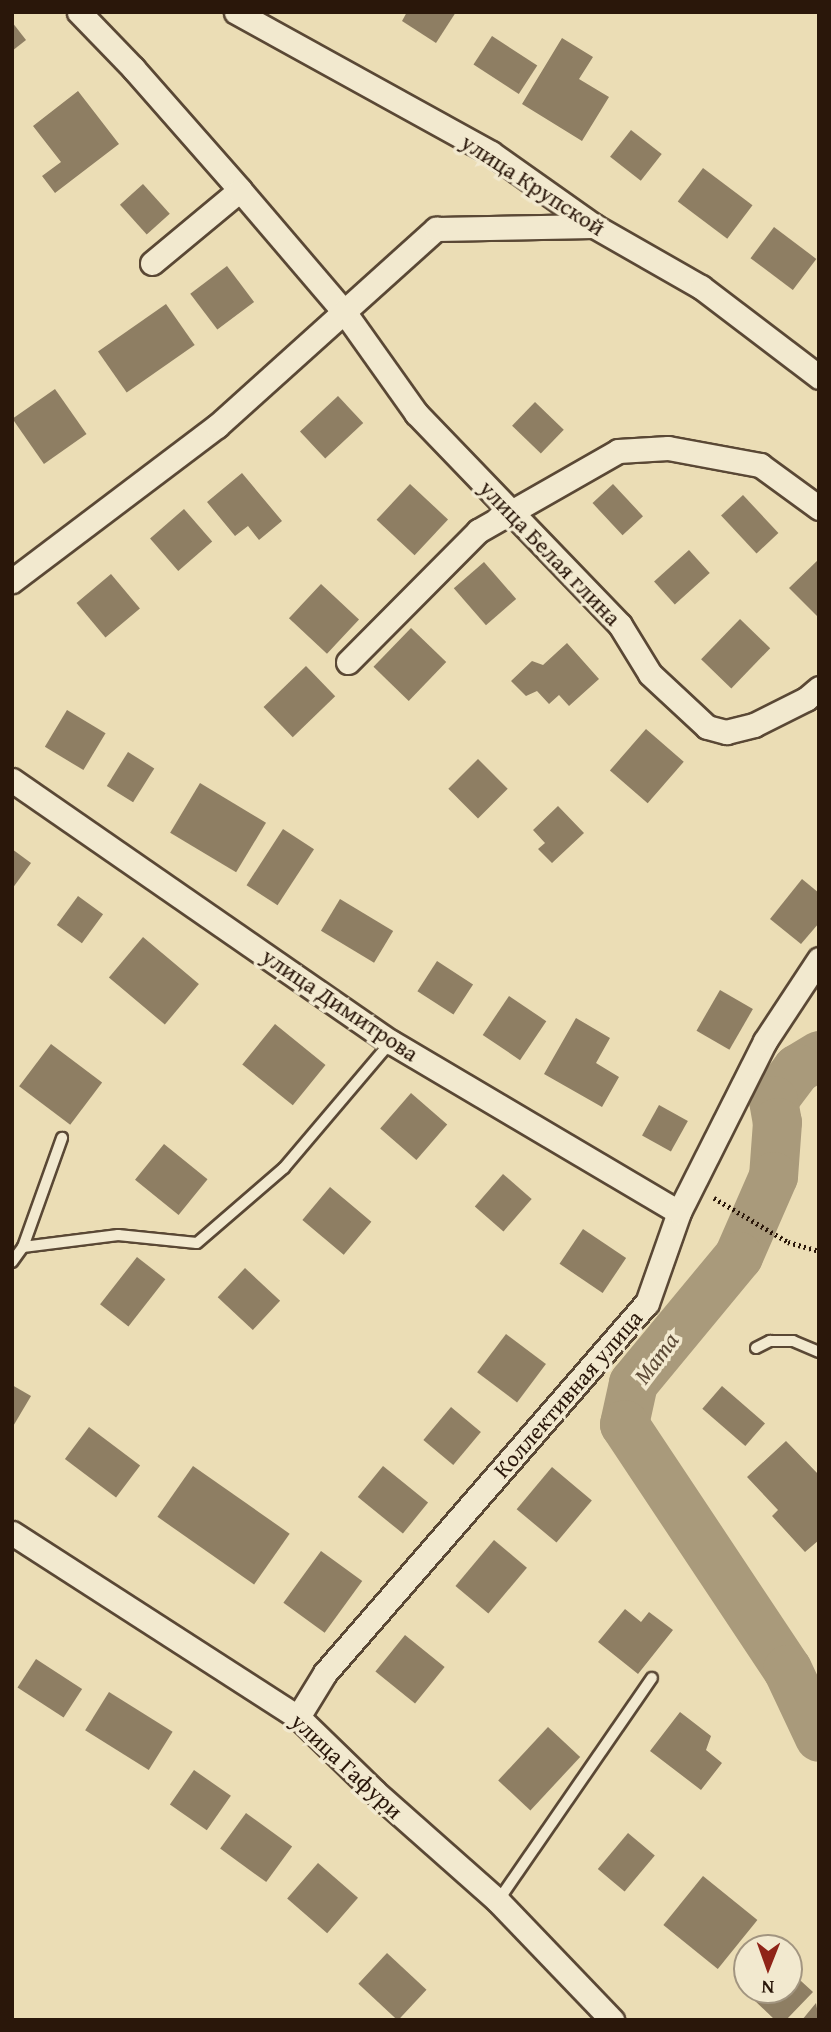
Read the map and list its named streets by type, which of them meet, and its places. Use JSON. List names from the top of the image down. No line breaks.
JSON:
{"streets":{"street":["улица Крупской","улица Белая глина","улица Димитрова","Коллективная улица","улица Гафури"]},"crossings":[["улица Димитрова","Коллективная улица"],["Коллективная улица","улица Гафури"]],"water":["Мата"],"north":"bottom"}
